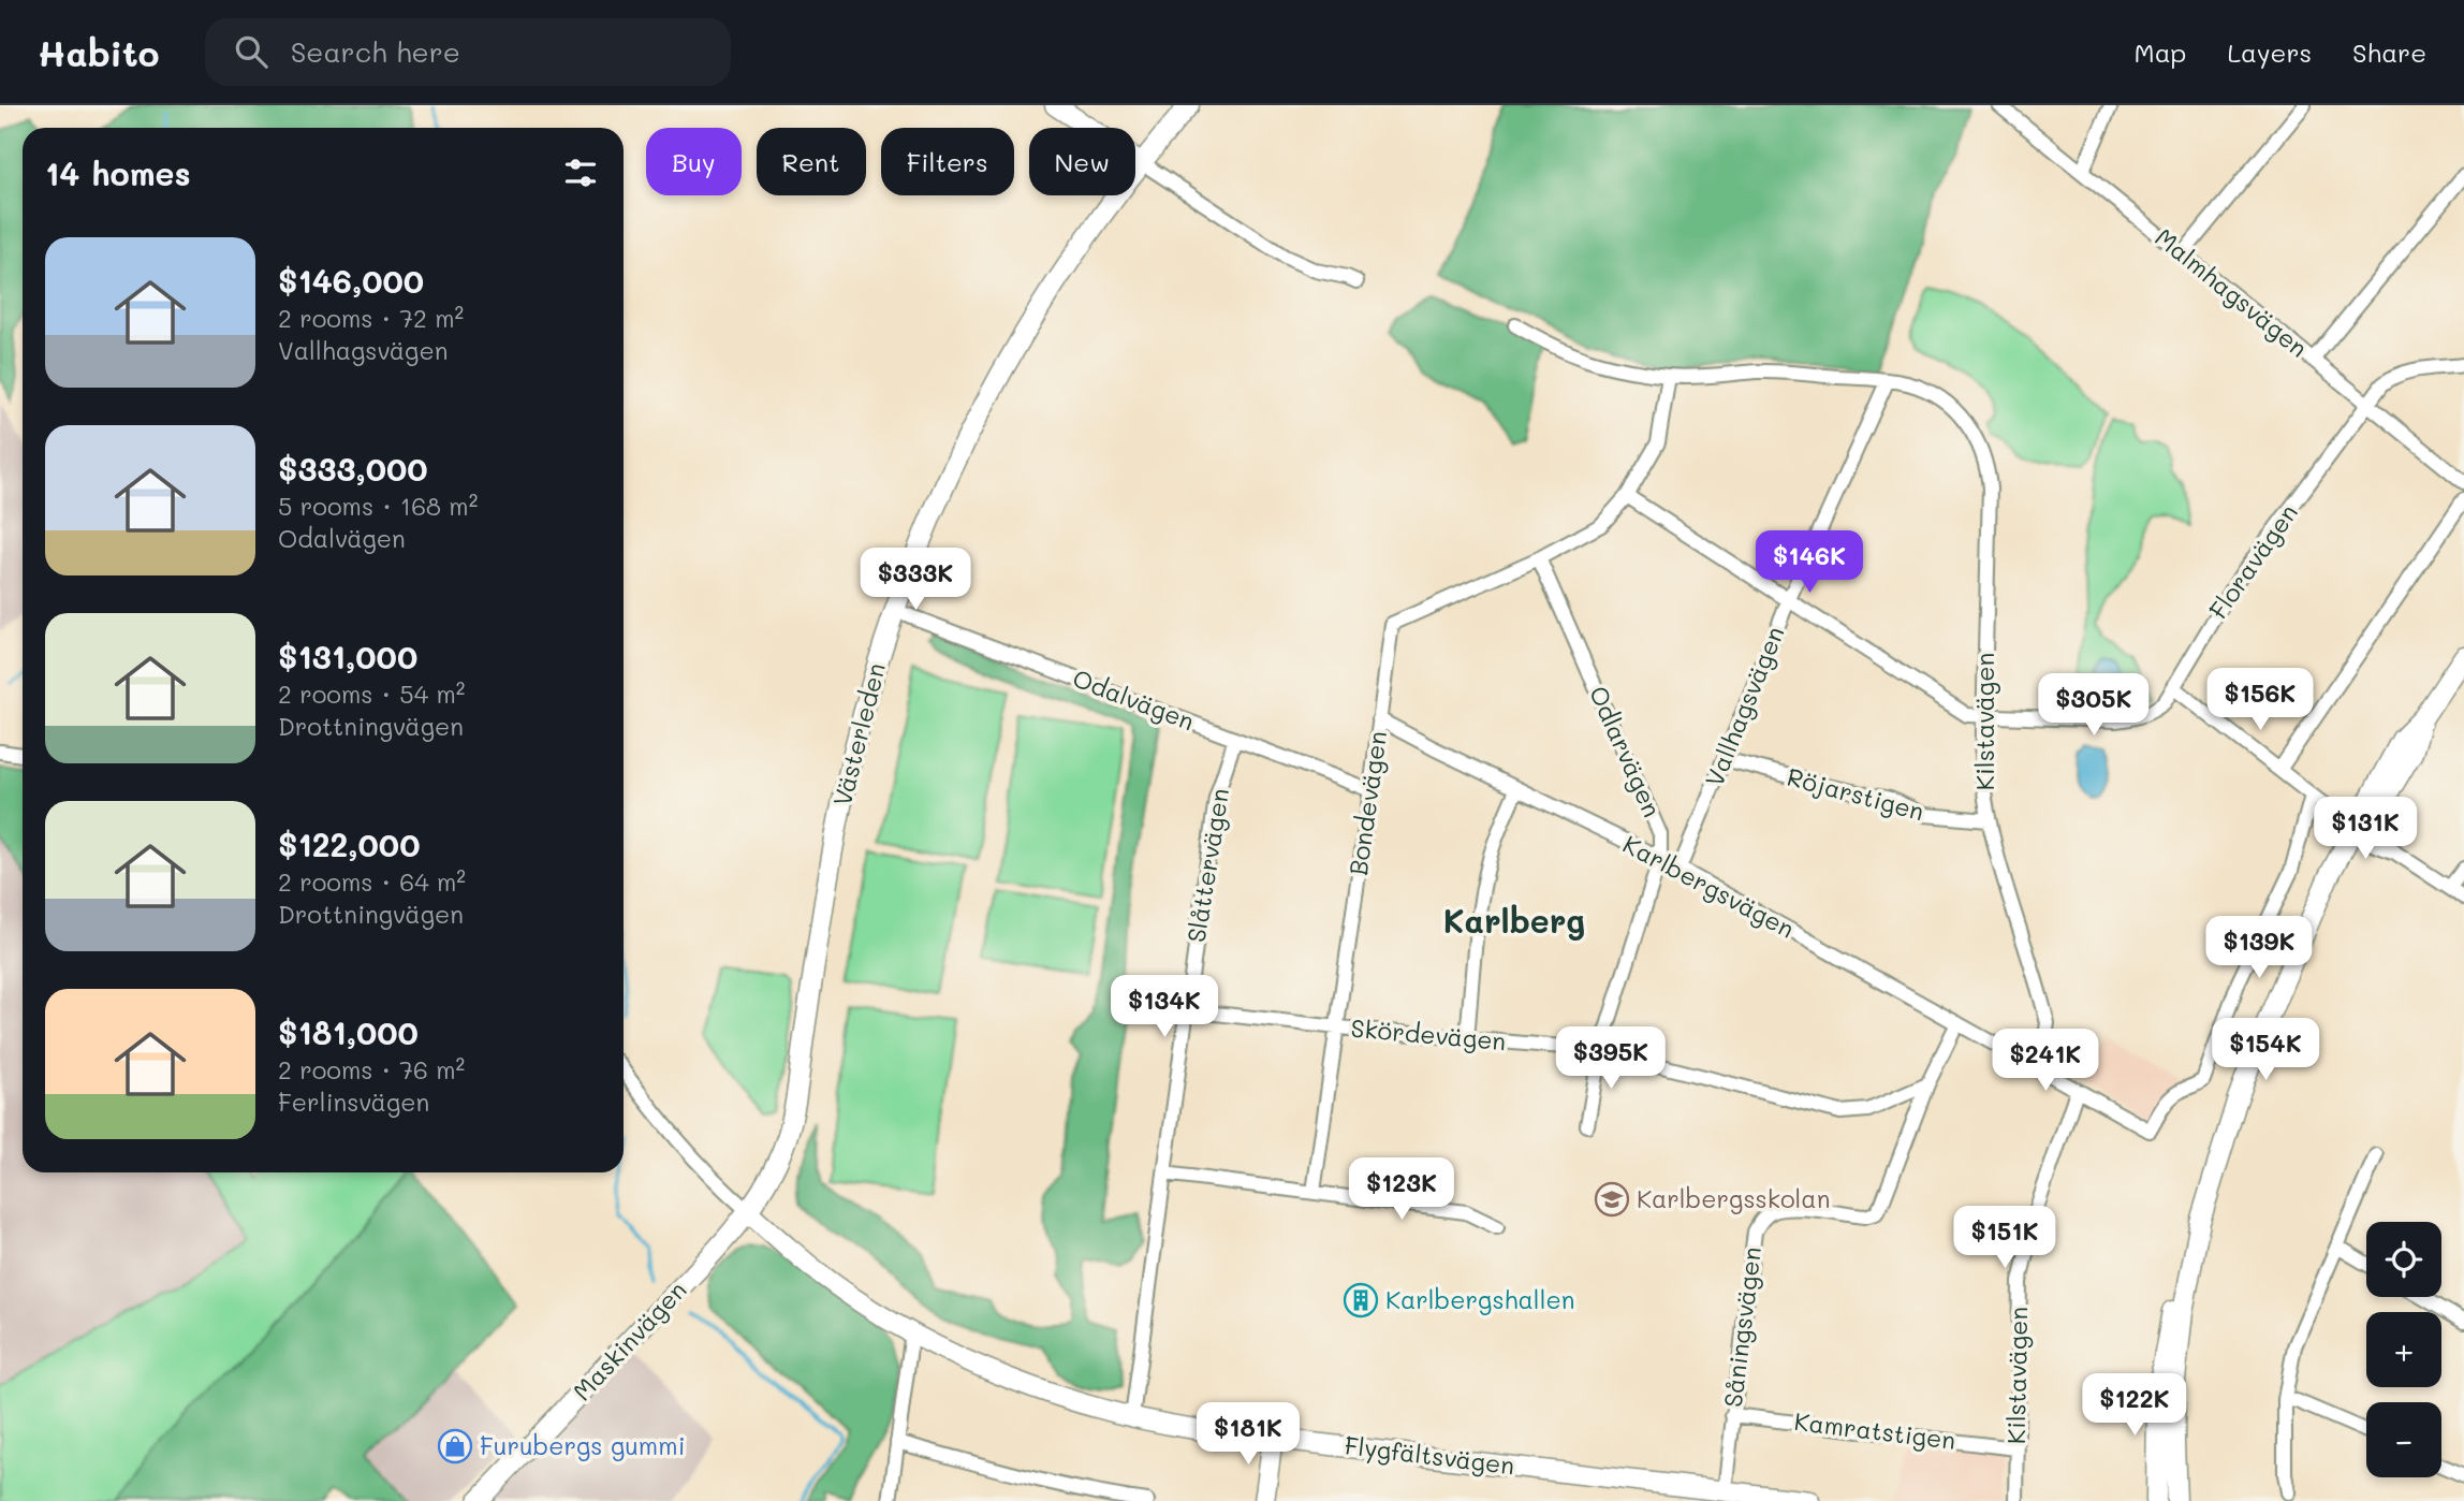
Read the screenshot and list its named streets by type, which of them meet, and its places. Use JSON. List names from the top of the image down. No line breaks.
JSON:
{"streets":{"street":["Malmhagsvägen","Floravägen","Odalvägen","Vallhagsvägen","Kilstavägen","Västerleden","Odlarvägen","Röjarstigen","Bondevägen","Slåttervägen","Karlbergsvägen","Skördevägen","Såningsvägen","Maskinvägen","Kamratstigen","Flygfältsvägen"]},"crossings":[["Malmhagsvägen","Floravägen"],["Floravägen","Vallhagsvägen"],["Floravägen","Kilstavägen"],["Floravägen","Bondevägen"],["Odalvägen","Västerleden"],["Odalvägen","Bondevägen"],["Odalvägen","Slåttervägen"],["Vallhagsvägen","Kilstavägen"],["Vallhagsvägen","Röjarstigen"],["Vallhagsvägen","Karlbergsvägen"],["Kilstavägen","Röjarstigen"],["Kilstavägen","Bondevägen"],["Kilstavägen","Karlbergsvägen"],["Kilstavägen","Kamratstigen"],["Västerleden","Maskinvägen"],["Västerleden","Flygfältsvägen"],["Odlarvägen","Bondevägen"],["Odlarvägen","Karlbergsvägen"],["Odlarvägen","Skördevägen"],["Bondevägen","Karlbergsvägen"],["Bondevägen","Skördevägen"],["Slåttervägen","Skördevägen"],["Slåttervägen","Flygfältsvägen"],["Karlbergsvägen","Såningsvägen"],["Skördevägen","Såningsvägen"],["Såningsvägen","Kamratstigen"],["Såningsvägen","Flygfältsvägen"],["Maskinvägen","Flygfältsvägen"]],"districts":["Karlberg"],"places":{"school or university":["Karlbergsskolan"],"building":["Karlbergshallen"],"shop":["Furubergs gummi"]},"page":{"header":"Habito","search":"Search here","nav":["Map","Layers","Share"],"chip":["Buy","Rent","Filters","New"],"heading":"14 homes","list":[{"name":"$146,000","note":"2 rooms · 72 m² · Vallhagsvägen"},{"name":"$333,000","note":"5 rooms · 168 m² · Odalvägen"},{"name":"$131,000","note":"2 rooms · 54 m² · Drottningvägen"},{"name":"$122,000","note":"2 rooms · 64 m² · Drottningvägen"},{"name":"$181,000","note":"2 rooms · 76 m² · Ferlinsvägen"}],"price":["$146K","$333K","$156K","$305K","$131K","$139K","$134K","$154K","$395K","$241K","$123K","$151K","$122K","$181K"],"map_buttons":["+","−"]}}
